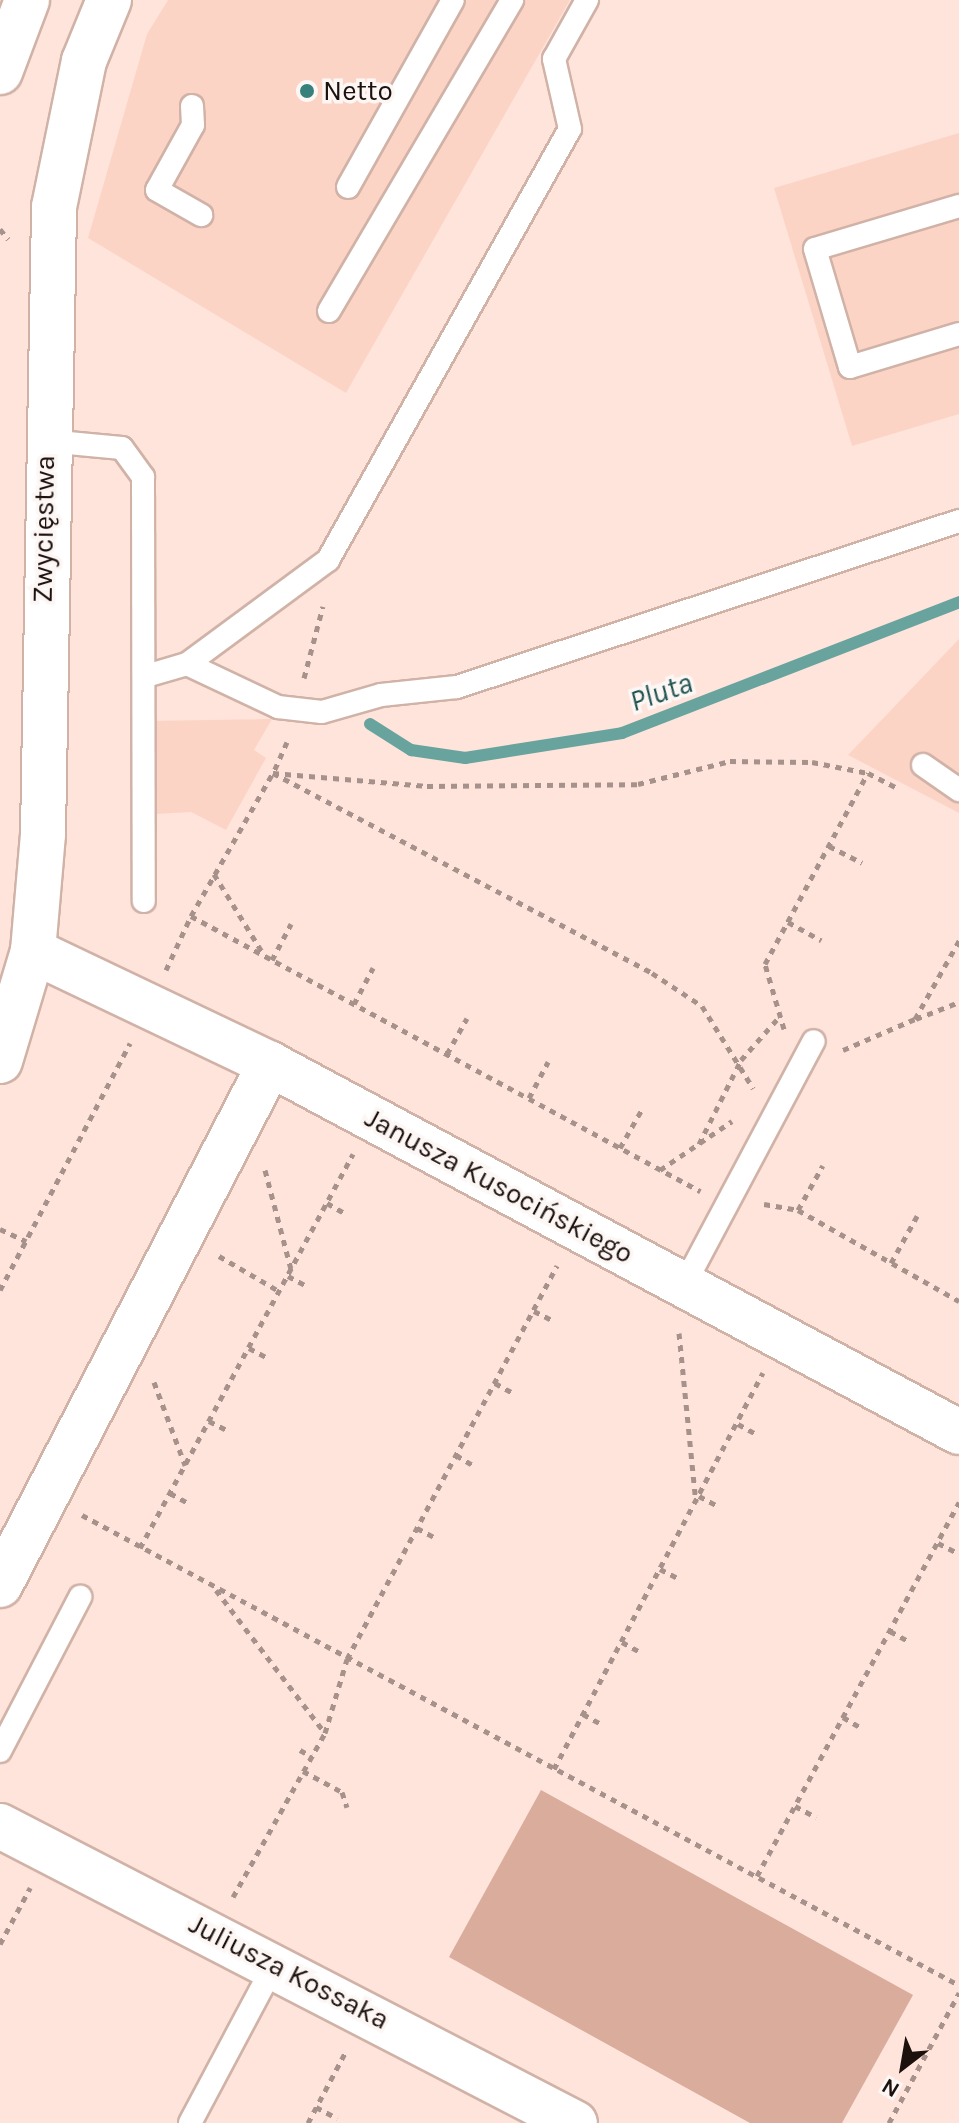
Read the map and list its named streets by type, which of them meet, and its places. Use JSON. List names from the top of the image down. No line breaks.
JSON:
{"streets":{"street":["Zwycięstwa","Janusza Kusocińskiego","Juliusza Kossaka"]},"crossings":[["Zwycięstwa","Janusza Kusocińskiego"]],"water":["Pluta"],"places":["Netto"],"north":"bottom left"}
